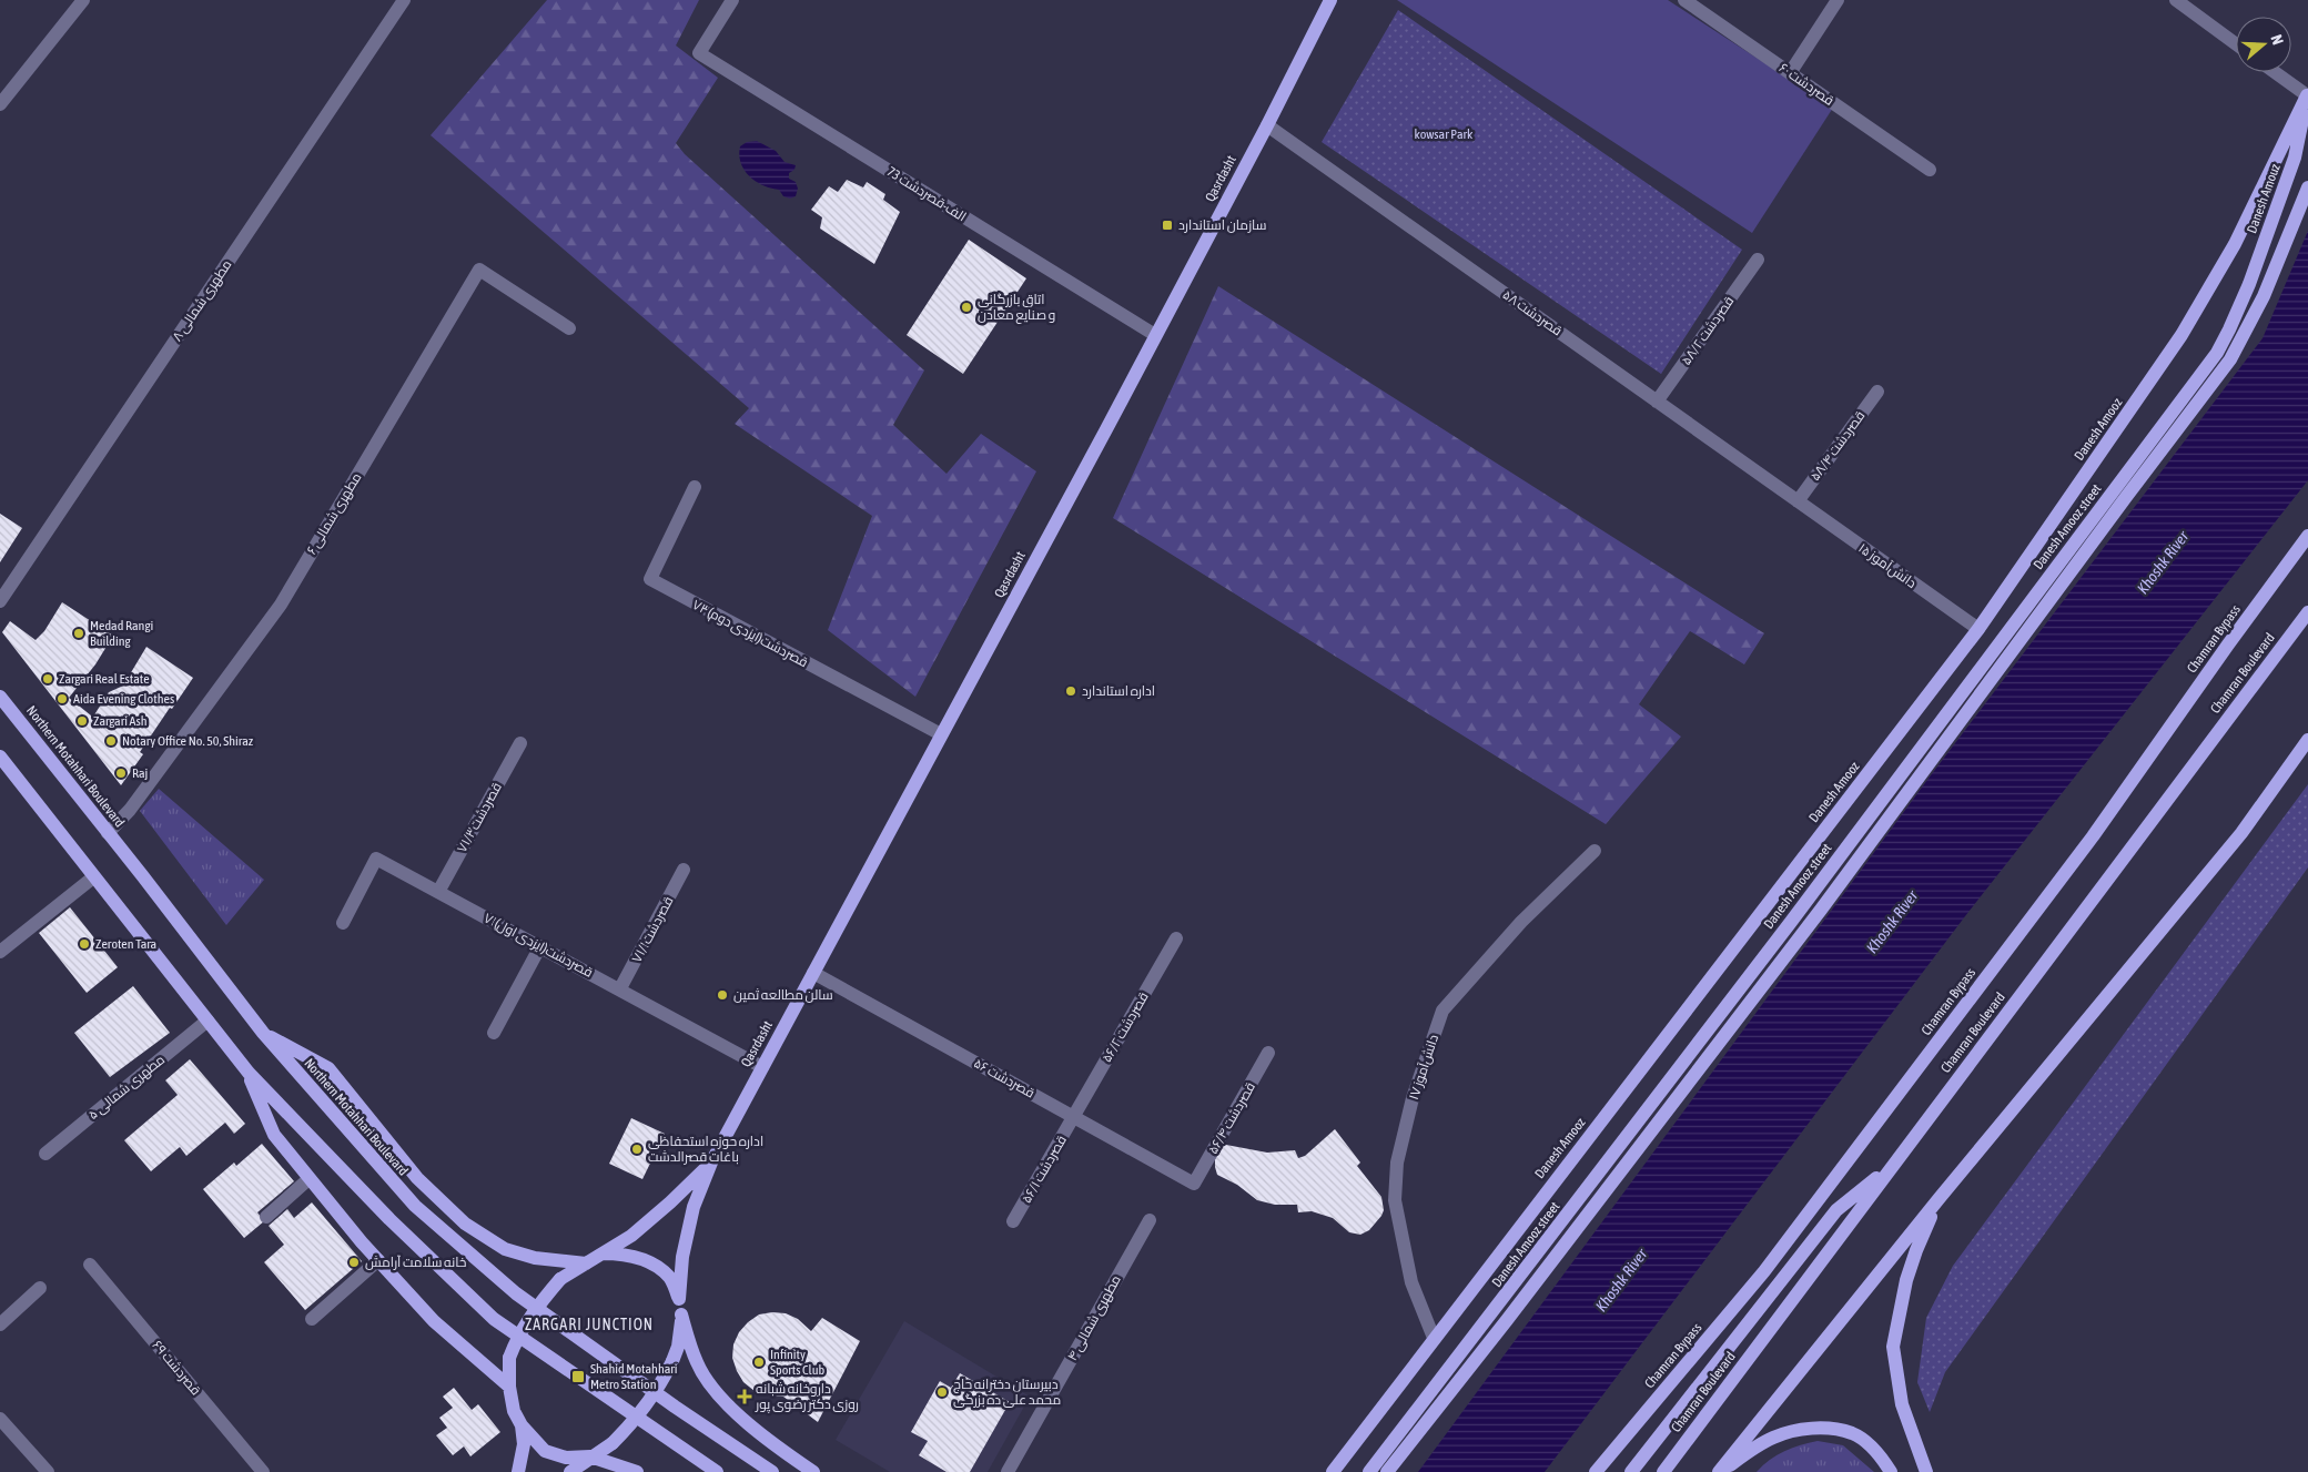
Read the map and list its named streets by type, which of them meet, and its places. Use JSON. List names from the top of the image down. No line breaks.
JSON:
{"streets":{"main road":["Qasrdasht","Danesh Amouz","Danesh Amooz","Danesh Amooz street","Chamran Bypass","Chamran Boulevard","Northern Motahhari Boulevard"],"street":["۶۰ قصردشت","73 الف-قصردشت","۸ مطهری شمالی","قصردشت ۵۸","۵۸/۲ قصردشت","۵۸/۴ قصردشت","۶ مطهری شمالی","دانش‌آموز ۱۵","۷۳قصردشت(ایزدی دوم)","قصردشت۷۱/۳","قصردشت۷۱/۱","۷۱قصردشت(ایزدی اول)","۵۶/۲ قصردشت","دانش‌آموز ۱۷","۵۶ قصردشت","۵ مطهری شمالی","۵۶/۴ قصردشت","۵۶/۱ قصردشت","۴ مطهری شمالی","۶۹ قصردشت"]},"crossings":[["Qasrdasht","73 الف-قصردشت"],["Qasrdasht","قصردشت ۵۸"],["Qasrdasht","۷۳قصردشت(ایزدی دوم)"],["Qasrdasht","۷۱قصردشت(ایزدی اول)"],["Qasrdasht","۵۶ قصردشت"],["Danesh Amouz","Danesh Amooz"],["Danesh Amouz","Danesh Amooz street"],["قصردشت ۵۸","۵۸/۲ قصردشت"],["قصردشت ۵۸","۵۸/۴ قصردشت"],["قصردشت ۵۸","دانش‌آموز ۱۵"],["Danesh Amooz","دانش‌آموز ۱۵"],["Danesh Amooz","دانش‌آموز ۱۷"],["۵۸/۴ قصردشت","دانش‌آموز ۱۵"],["۶ مطهری شمالی","Northern Motahhari Boulevard"],["قصردشت۷۱/۳","۷۱قصردشت(ایزدی اول)"],["قصردشت۷۱/۱","۷۱قصردشت(ایزدی اول)"],["۵۶/۲ قصردشت","۵۶ قصردشت"],["۵۶/۲ قصردشت","۵۶/۱ قصردشت"],["۵۶ قصردشت","۵۶/۴ قصردشت"],["۵۶ قصردشت","۵۶/۱ قصردشت"]],"districts":["ZARGARI JUNCTION"],"water":["Khoshk River"],"parks":["kowsar Park"],"places":{"transit":["سازمان استاندارد","Shahid Motahhari Metro Station"],"other":["اتاق بازرگانی و صنایع معادن","Medad Rangi Building","Zargari Real Estate","اداره استاندارد","Aida Evening Clothes","Zargari Ash","Notary Office No. 50, Shiraz","Raj","Zeroten Tara","سالن مطالعه ثمین","اداره حوزه استحفاظی باغات قصرالدشت","خانه سلامت آرامش","Infinity Sports Club","دبیرستان دخترانه حاج محمد علی ده بزرگی"],"health":["داروخانه شبانه روزی دکتر رضوی پور"]},"north":"right"}
